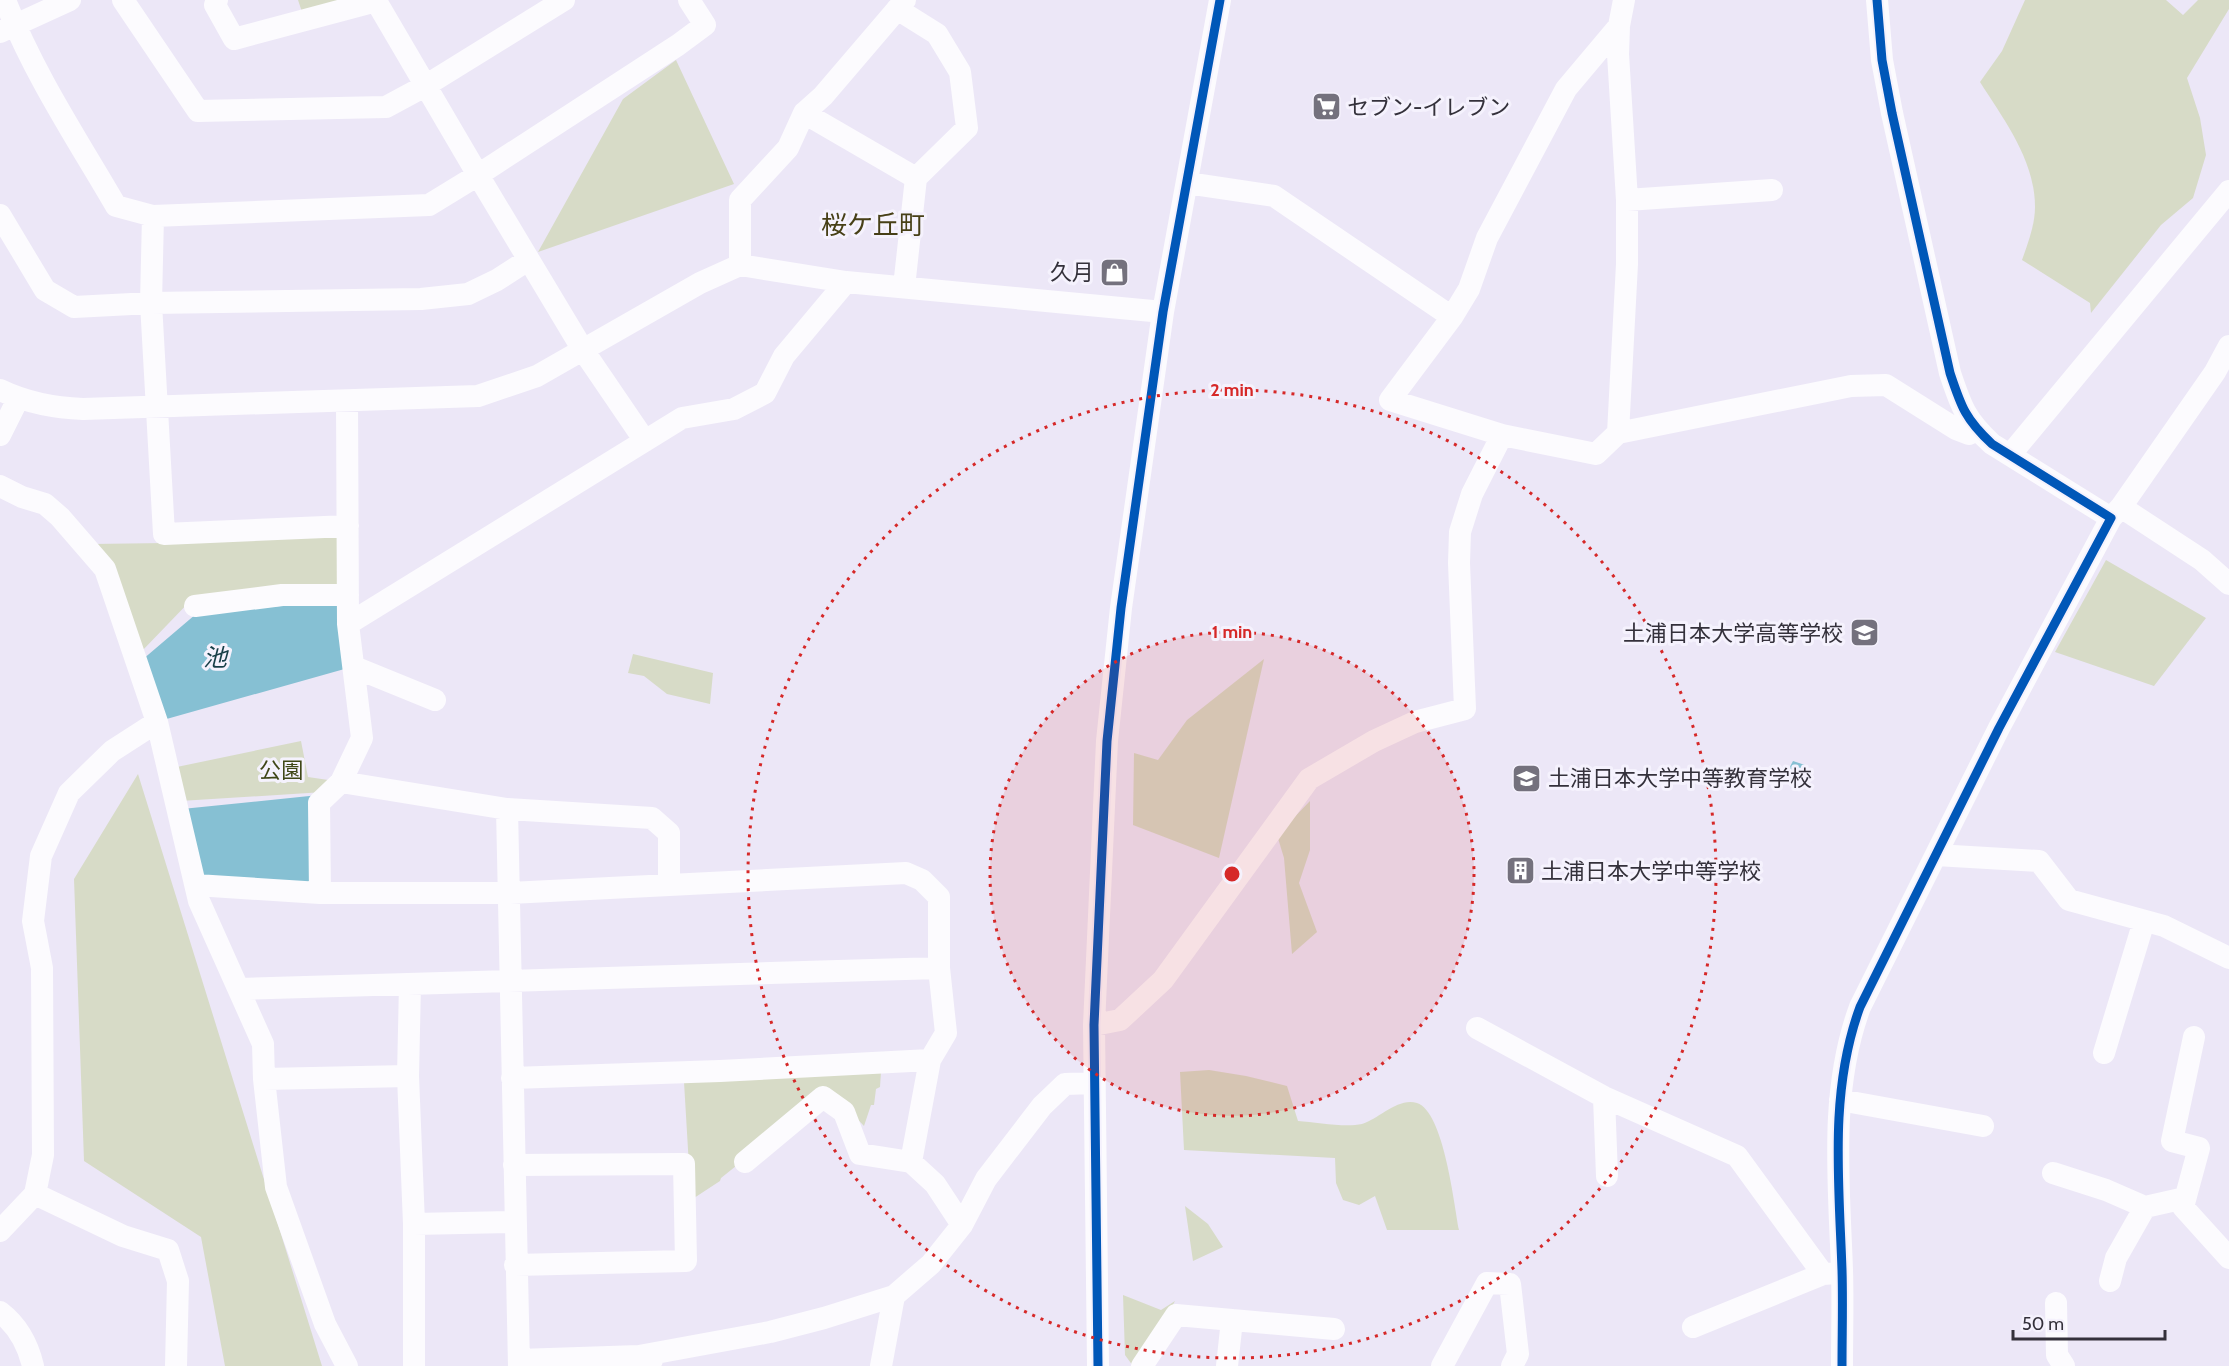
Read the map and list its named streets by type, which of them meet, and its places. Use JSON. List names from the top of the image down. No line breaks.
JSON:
{"districts":["桜ケ丘町"],"water":["池"],"parks":["公園"],"places":{"supermarket":["セブン-イレブン"],"shop":["久月"],"school or university":["土浦日本大学高等学校","土浦日本大学中等教育学校"],"building":["土浦日本大学中等学校"]},"scale_bar":"50 m","rings":["2 min","1 min"]}
